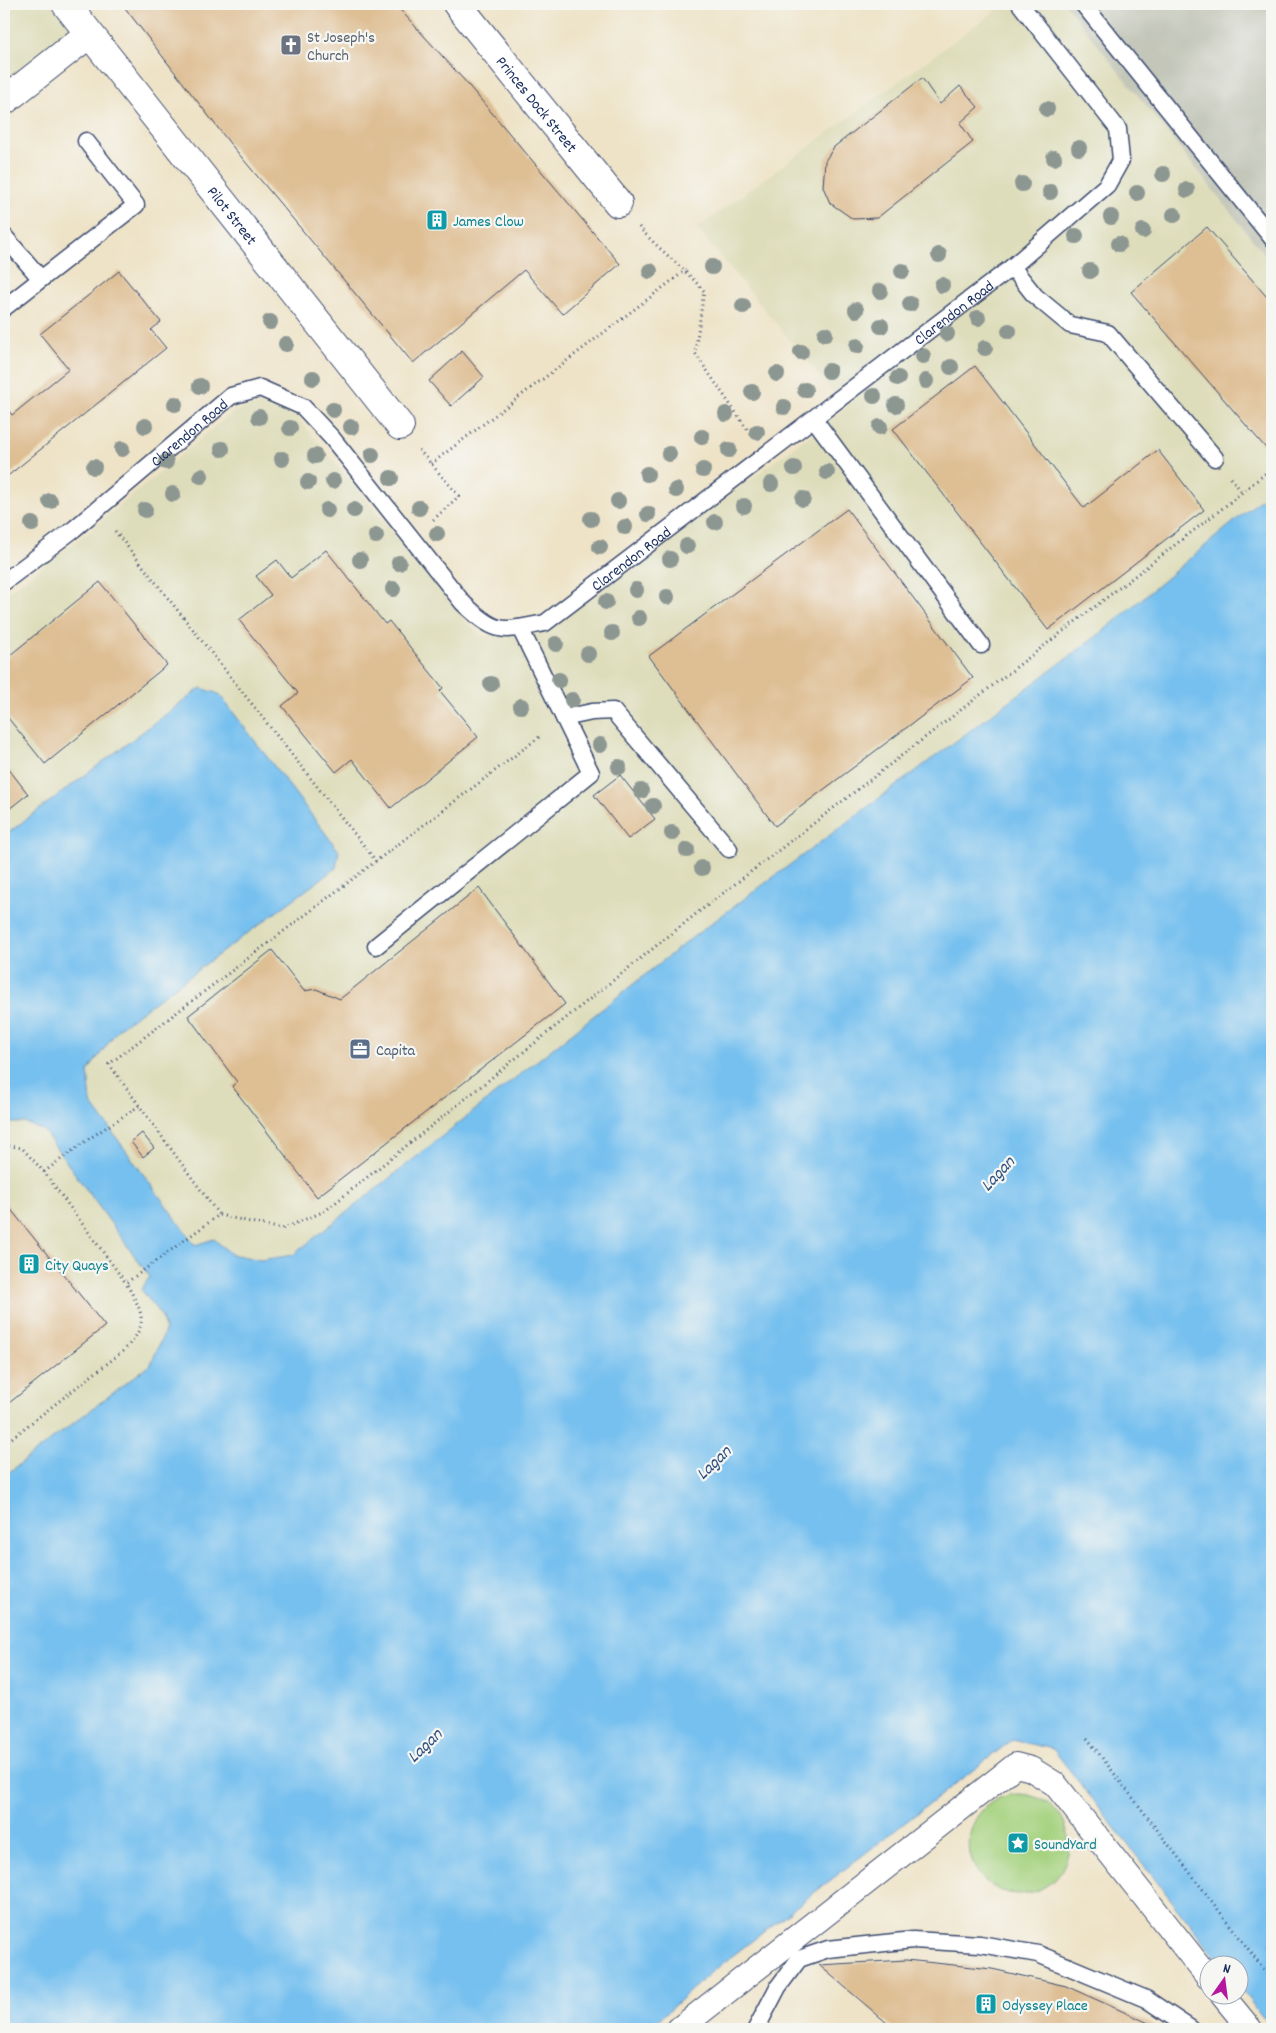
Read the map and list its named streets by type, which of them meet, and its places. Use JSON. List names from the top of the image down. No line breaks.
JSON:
{"streets":{"street":["Princes Dock Street","Pilot Street"],"lane":["Clarendon Road"]},"water":["Lagan"],"places":{"church":["St Joseph's Church"],"building":["James Clow","City Quays","Odyssey Place"],"office":["Capita"],"place":["SoundYard"]},"north":"top"}
